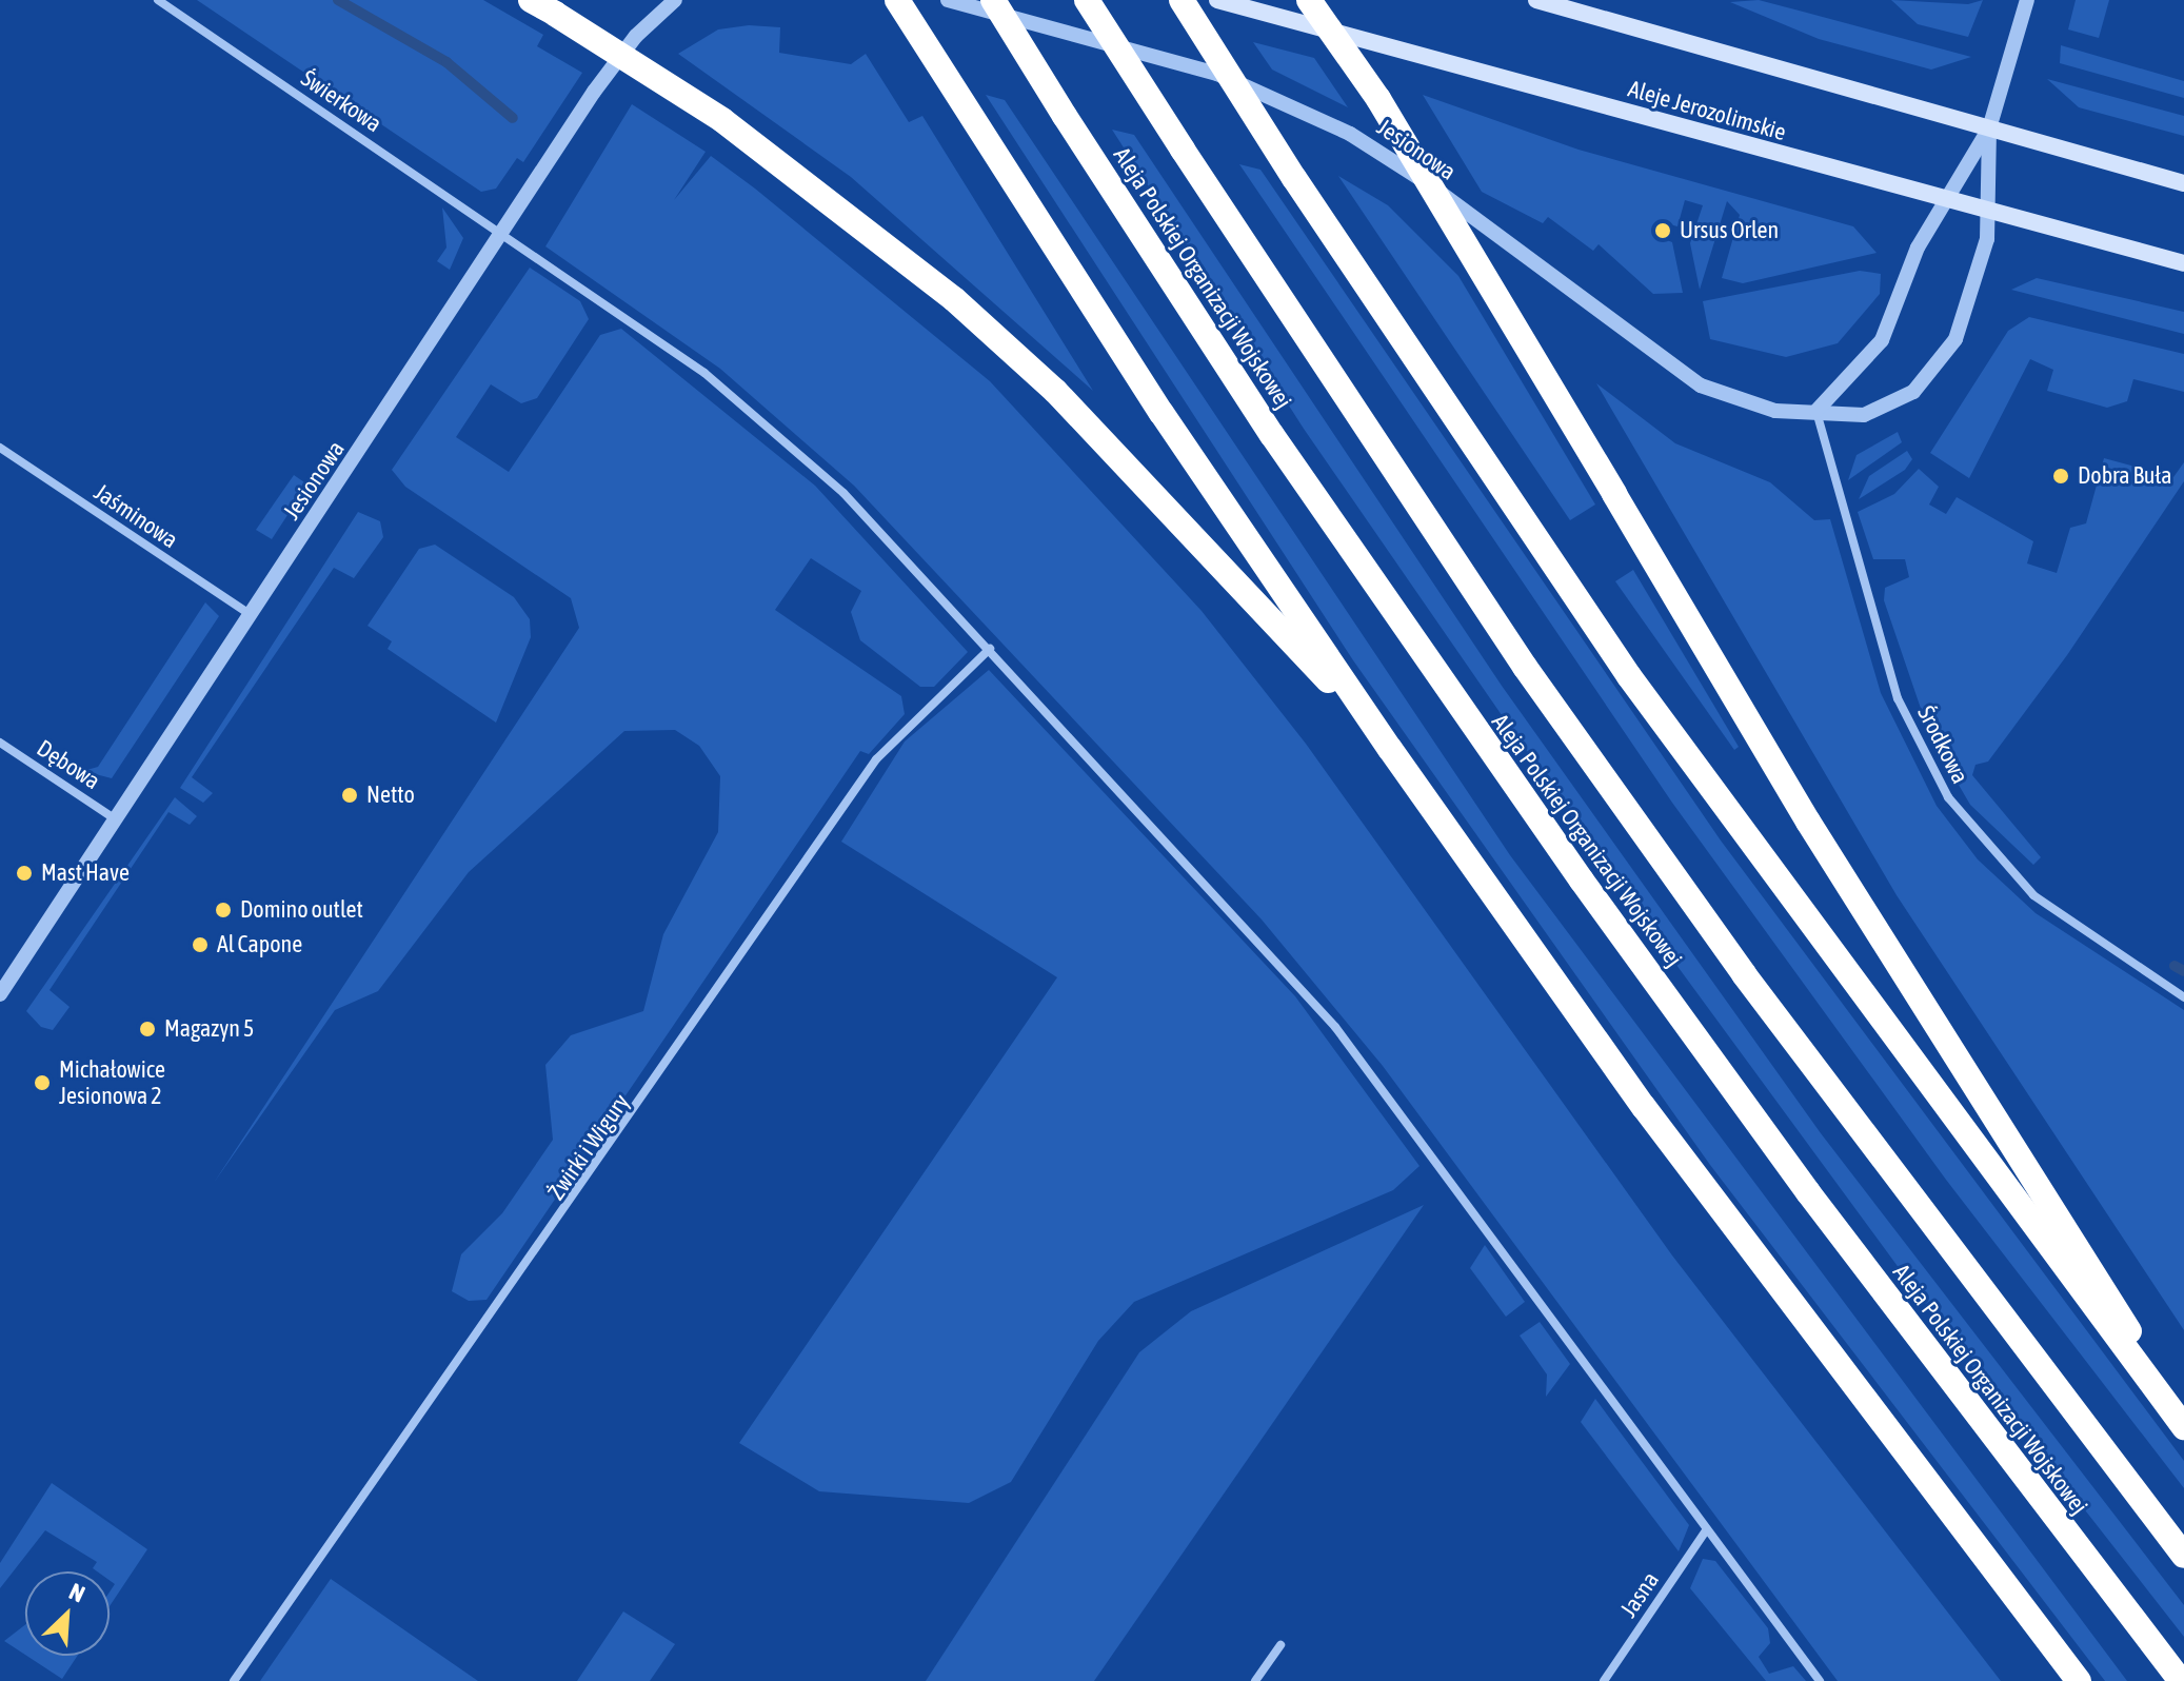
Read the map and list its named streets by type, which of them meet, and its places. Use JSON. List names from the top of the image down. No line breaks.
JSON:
{"streets":{"highway":["Aleja Polskiej Organizacji Wojskowej"],"main road":["Aleje Jerozolimskie"],"street":["Świerkowa","Jesionowa","Jaśminowa","Środkowa","Dębowa","Żwirki i Wigury","Jasna"]},"crossings":[["Świerkowa","Jesionowa"],["Świerkowa","Żwirki i Wigury"],["Świerkowa","Jasna"],["Aleje Jerozolimskie","Jesionowa"],["Jesionowa","Jaśminowa"],["Jesionowa","Środkowa"],["Jesionowa","Dębowa"]],"places":["Ursus Orlen","Dobra Buła","Netto","Mast Have","Domino outlet","Al Capone","Magazyn 5","Michałowice Jesionowa 2"],"north":"top right"}
